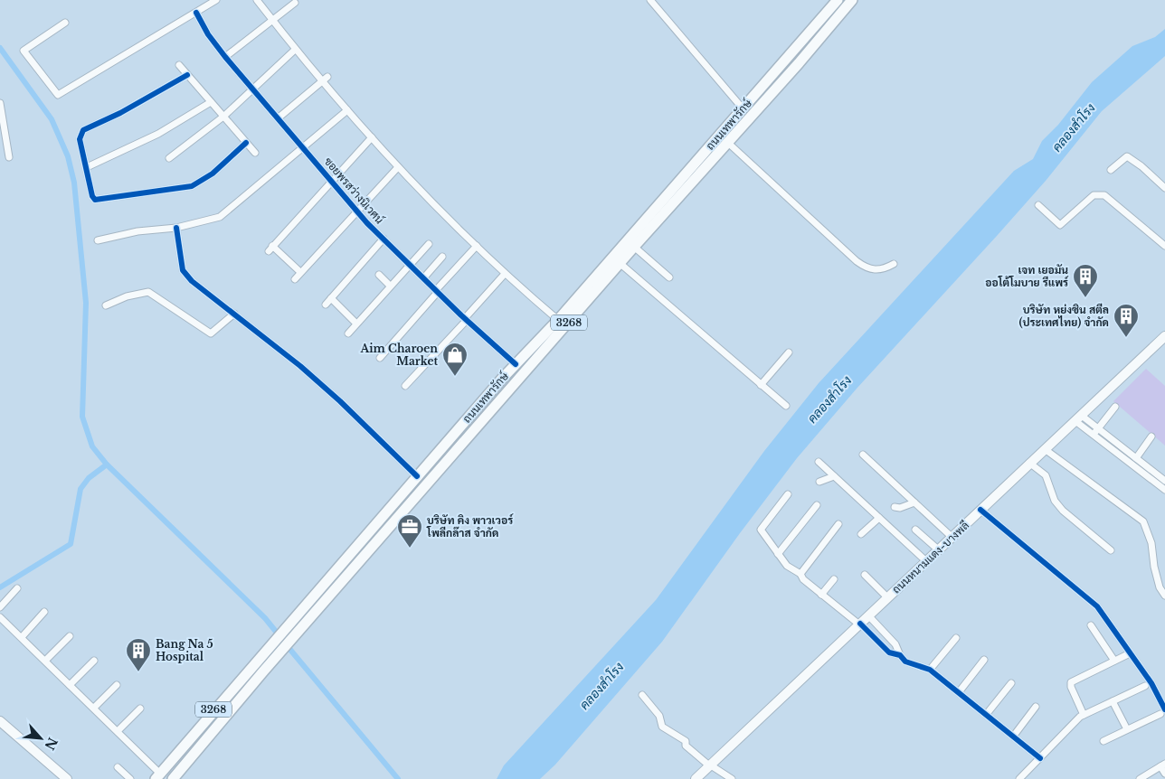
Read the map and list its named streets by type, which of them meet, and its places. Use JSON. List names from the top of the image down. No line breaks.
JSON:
{"streets":{"main road":["ถนนเทพารักษ์","3268","ถนนหนามแดง-บางพลี"],"street":["ซอยพรสว่างนิเวศน์"]},"crossings":[["ถนนเทพารักษ์","ซอยพรสว่างนิเวศน์"]],"water":["คลองสำโรง"],"places":{"building":["เจท เยอมัน ออโต้โมบาย รีแพร์","บริษัท หย่งซิน สตีล (ประเทศไทย) จํากัด","Bang Na 5 Hospital"],"shop":["Aim Charoen Market"],"office":["บริษัท คิง พาวเวอร์ โพลีกล๊าส จำกัด"]},"north":"bottom right"}
